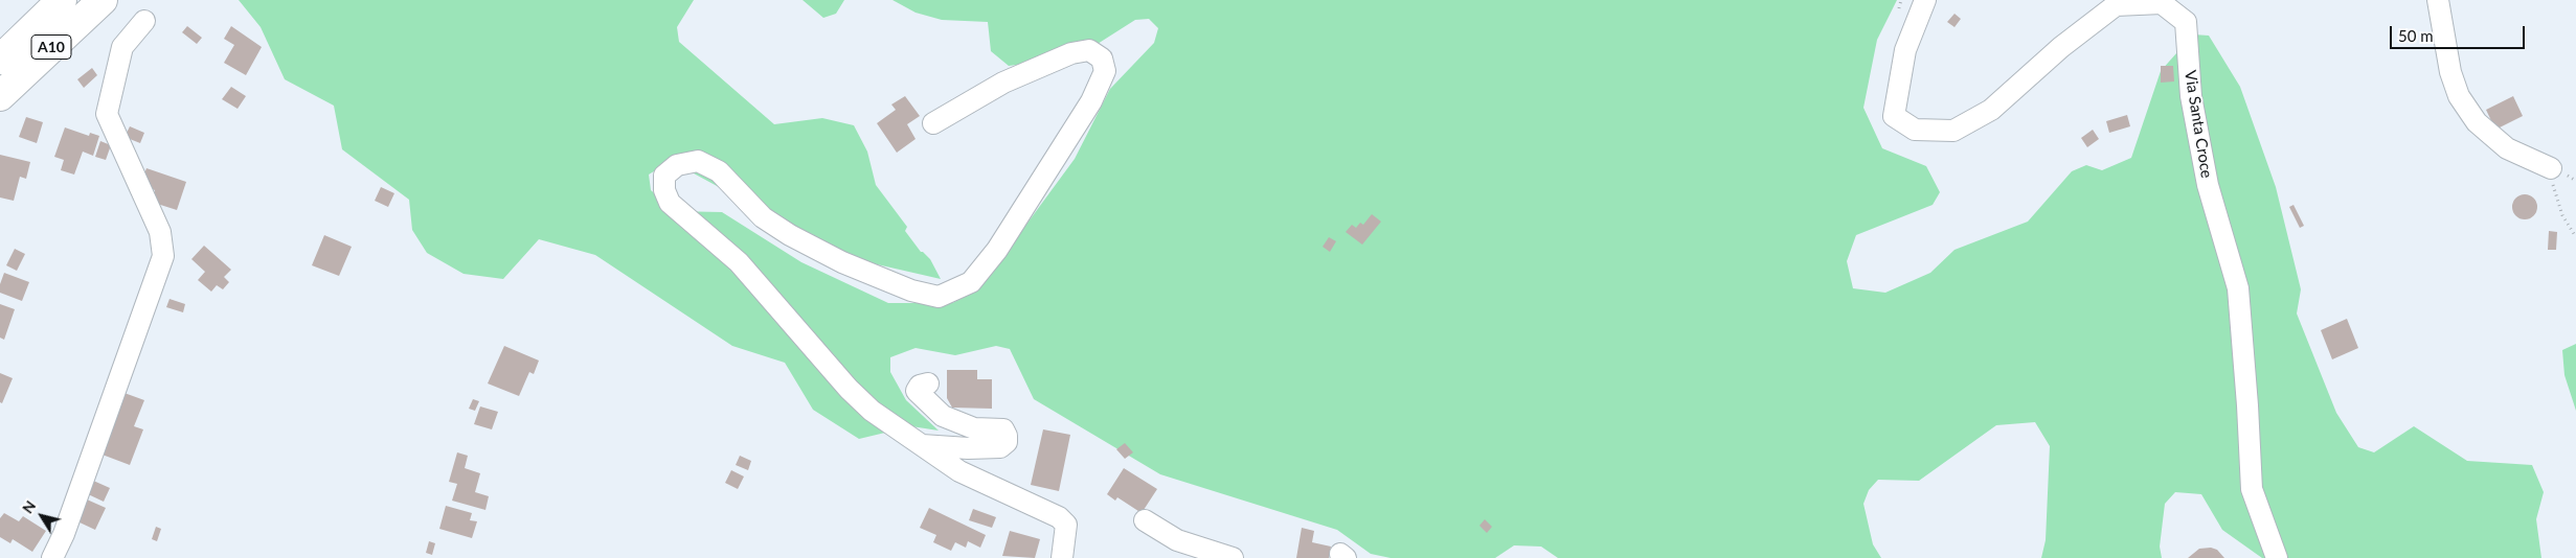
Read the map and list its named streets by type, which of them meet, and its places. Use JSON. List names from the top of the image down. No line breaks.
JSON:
{"streets":{"highway":["A10"],"street":["Via Santa Croce"]},"scale_bar":"50 m","north":"top left"}
